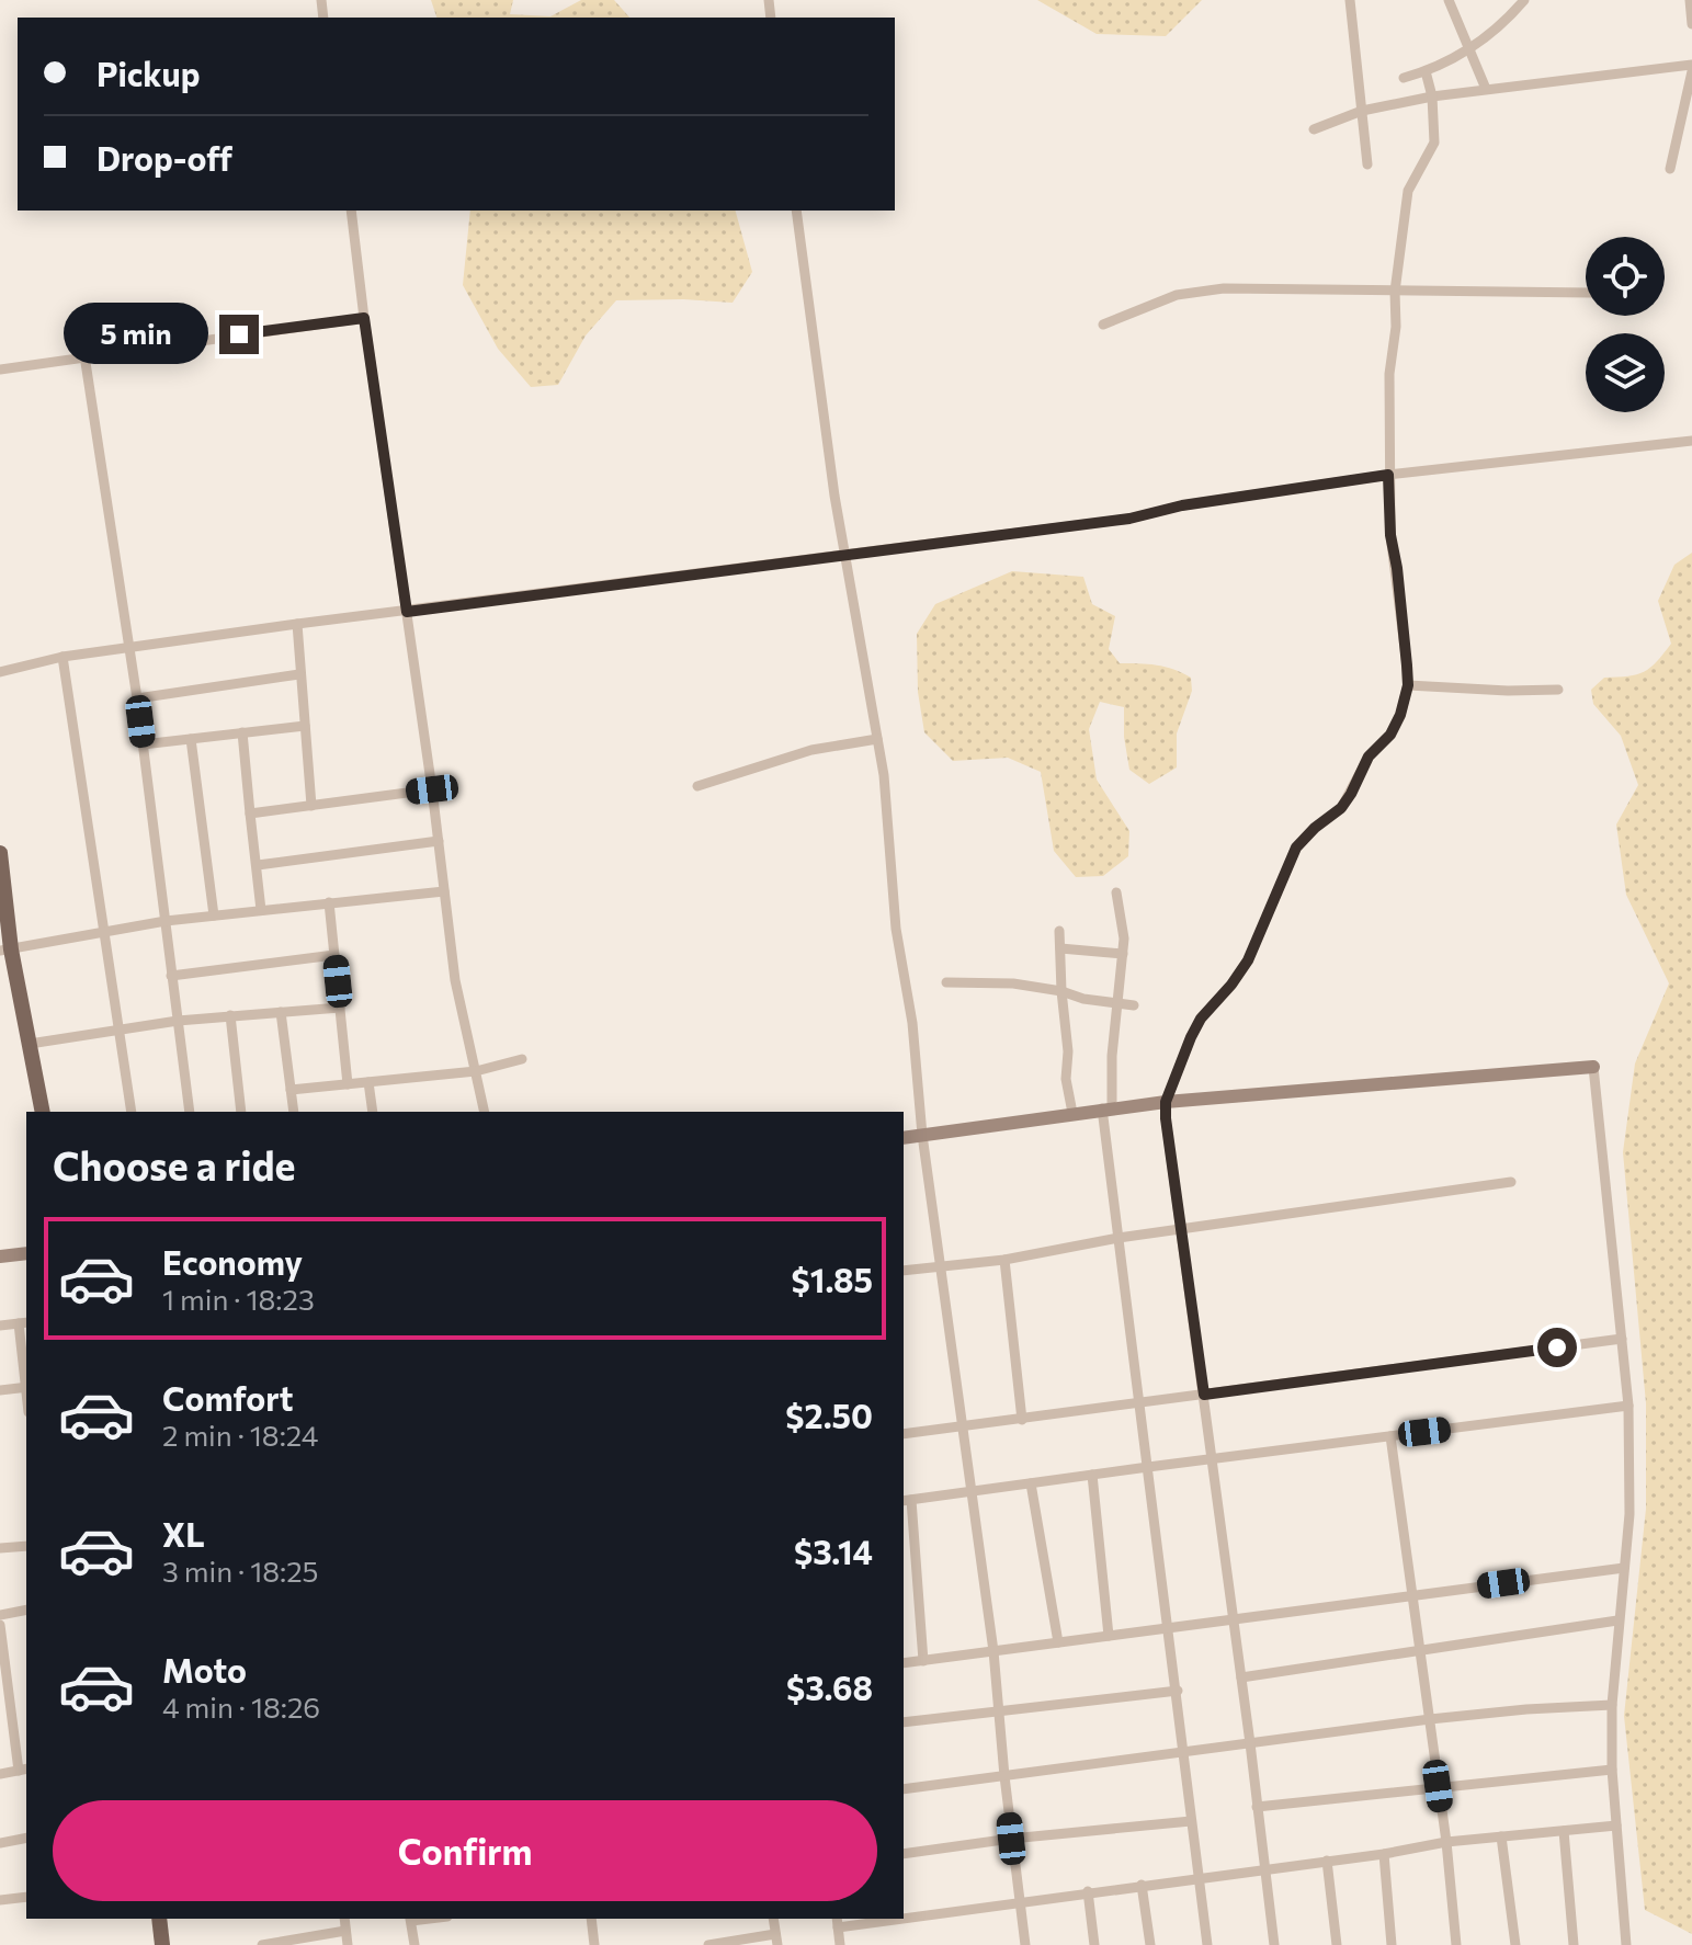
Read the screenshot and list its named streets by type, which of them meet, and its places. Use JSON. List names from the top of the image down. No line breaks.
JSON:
{"page":{"banner":["Pickup","Drop-off"],"bubble":"5 min","heading":"Choose a ride","list":[{"name":"Economy","note":"1 min · 18:23","value":"$1.85"},{"name":"Comfort","note":"2 min · 18:24","value":"$2.50"},{"name":"XL","note":"3 min · 18:25","value":"$3.14"},{"name":"Moto","note":"4 min · 18:26","value":"$3.68"}],"buttons":"Confirm"}}
